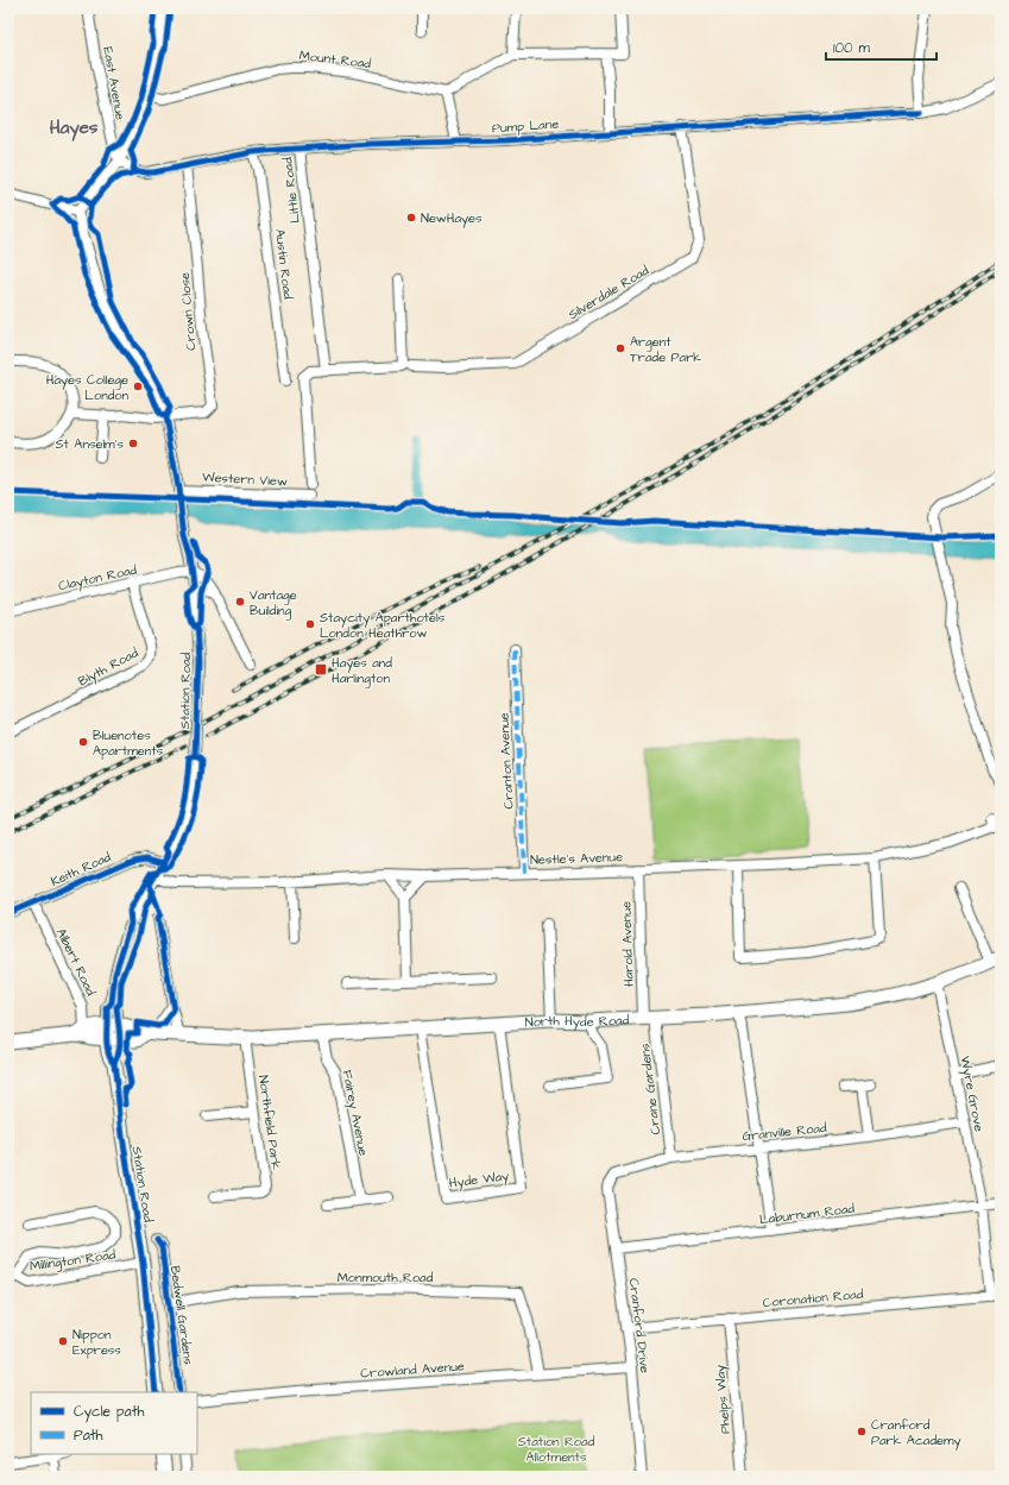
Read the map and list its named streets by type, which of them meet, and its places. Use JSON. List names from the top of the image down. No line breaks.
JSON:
{"streets":{"main road":["Station Road","North Hyde Road"],"street":["Mount Road","East Avenue","Pump Lane","Little Road","Austin Road","Silverdale Road","Crown Close","Western View","Clayton Road","Blyth Road","Cranton Avenue","Nestle's Avenue","Keith Road","Harold Avenue","Albert Road","Crane Gardens","Wyre Grove","Fairey Avenue","Northfield Park","Granville Road","Hyde Way","Laburnum Road","Millington Road","Monmouth Road","Coronation Road","Bedwell Gardens","Cranford Drive","Crowland Avenue","Phelps Way"]},"crossings":[["East Avenue","Pump Lane"],["Pump Lane","Little Road"],["Pump Lane","Austin Road"],["Pump Lane","Silverdale Road"],["Pump Lane","Crown Close"],["Crown Close","Station Road"],["Western View","Station Road"],["Clayton Road","Blyth Road"],["Clayton Road","Station Road"],["Station Road","Nestle's Avenue"],["Station Road","Keith Road"],["Station Road","North Hyde Road"],["Station Road","Millington Road"],["Station Road","Bedwell Gardens"],["Cranton Avenue","Nestle's Avenue"],["Nestle's Avenue","Harold Avenue"],["Keith Road","Albert Road"],["Harold Avenue","North Hyde Road"],["Harold Avenue","Crane Gardens"],["Albert Road","North Hyde Road"],["North Hyde Road","Crane Gardens"],["North Hyde Road","Wyre Grove"],["North Hyde Road","Fairey Avenue"],["North Hyde Road","Northfield Park"],["North Hyde Road","Hyde Way"],["Crane Gardens","Granville Road"],["Wyre Grove","Granville Road"],["Wyre Grove","Laburnum Road"],["Wyre Grove","Coronation Road"],["Granville Road","Cranford Drive"],["Laburnum Road","Cranford Drive"],["Millington Road","Bedwell Gardens"],["Monmouth Road","Bedwell Gardens"],["Monmouth Road","Crowland Avenue"],["Coronation Road","Cranford Drive"],["Coronation Road","Phelps Way"],["Cranford Drive","Crowland Avenue"]],"districts":["Hayes"],"parks":["Station Road Allotments"],"places":{"other":["NewHayes","Argent Trade Park","Hayes College London","St Anselm's","Vantage Building","Staycity Aparthotels London Heathrow","Bluenotes Apartments","Nippon Express","Cranford Park Academy"],"transit":["Hayes and Harlington"]},"legend":["Cycle path","Path"],"scale_bar":"100 m"}
